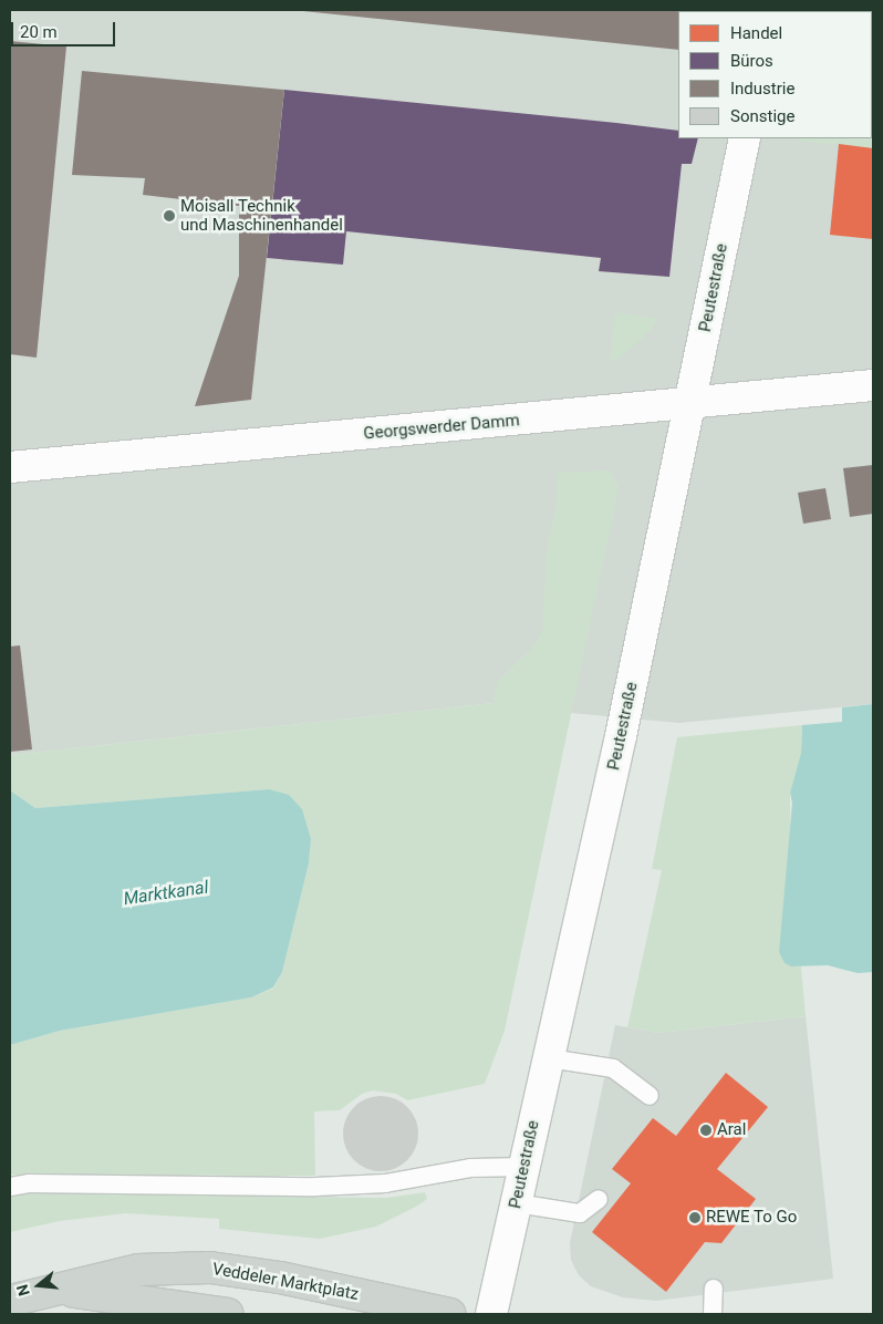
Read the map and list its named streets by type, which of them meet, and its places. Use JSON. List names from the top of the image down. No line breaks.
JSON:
{"streets":{"main road":["Veddeler Marktplatz"],"street":["Peutestraße","Georgswerder Damm"]},"crossings":[["Peutestraße","Georgswerder Damm"]],"water":["Marktkanal"],"places":["Moisall Technik und Maschinenhandel","Aral","REWE To Go"],"legend":["Handel","Büros","Industrie","Sonstige"],"scale_bar":"20 m","north":"left"}
